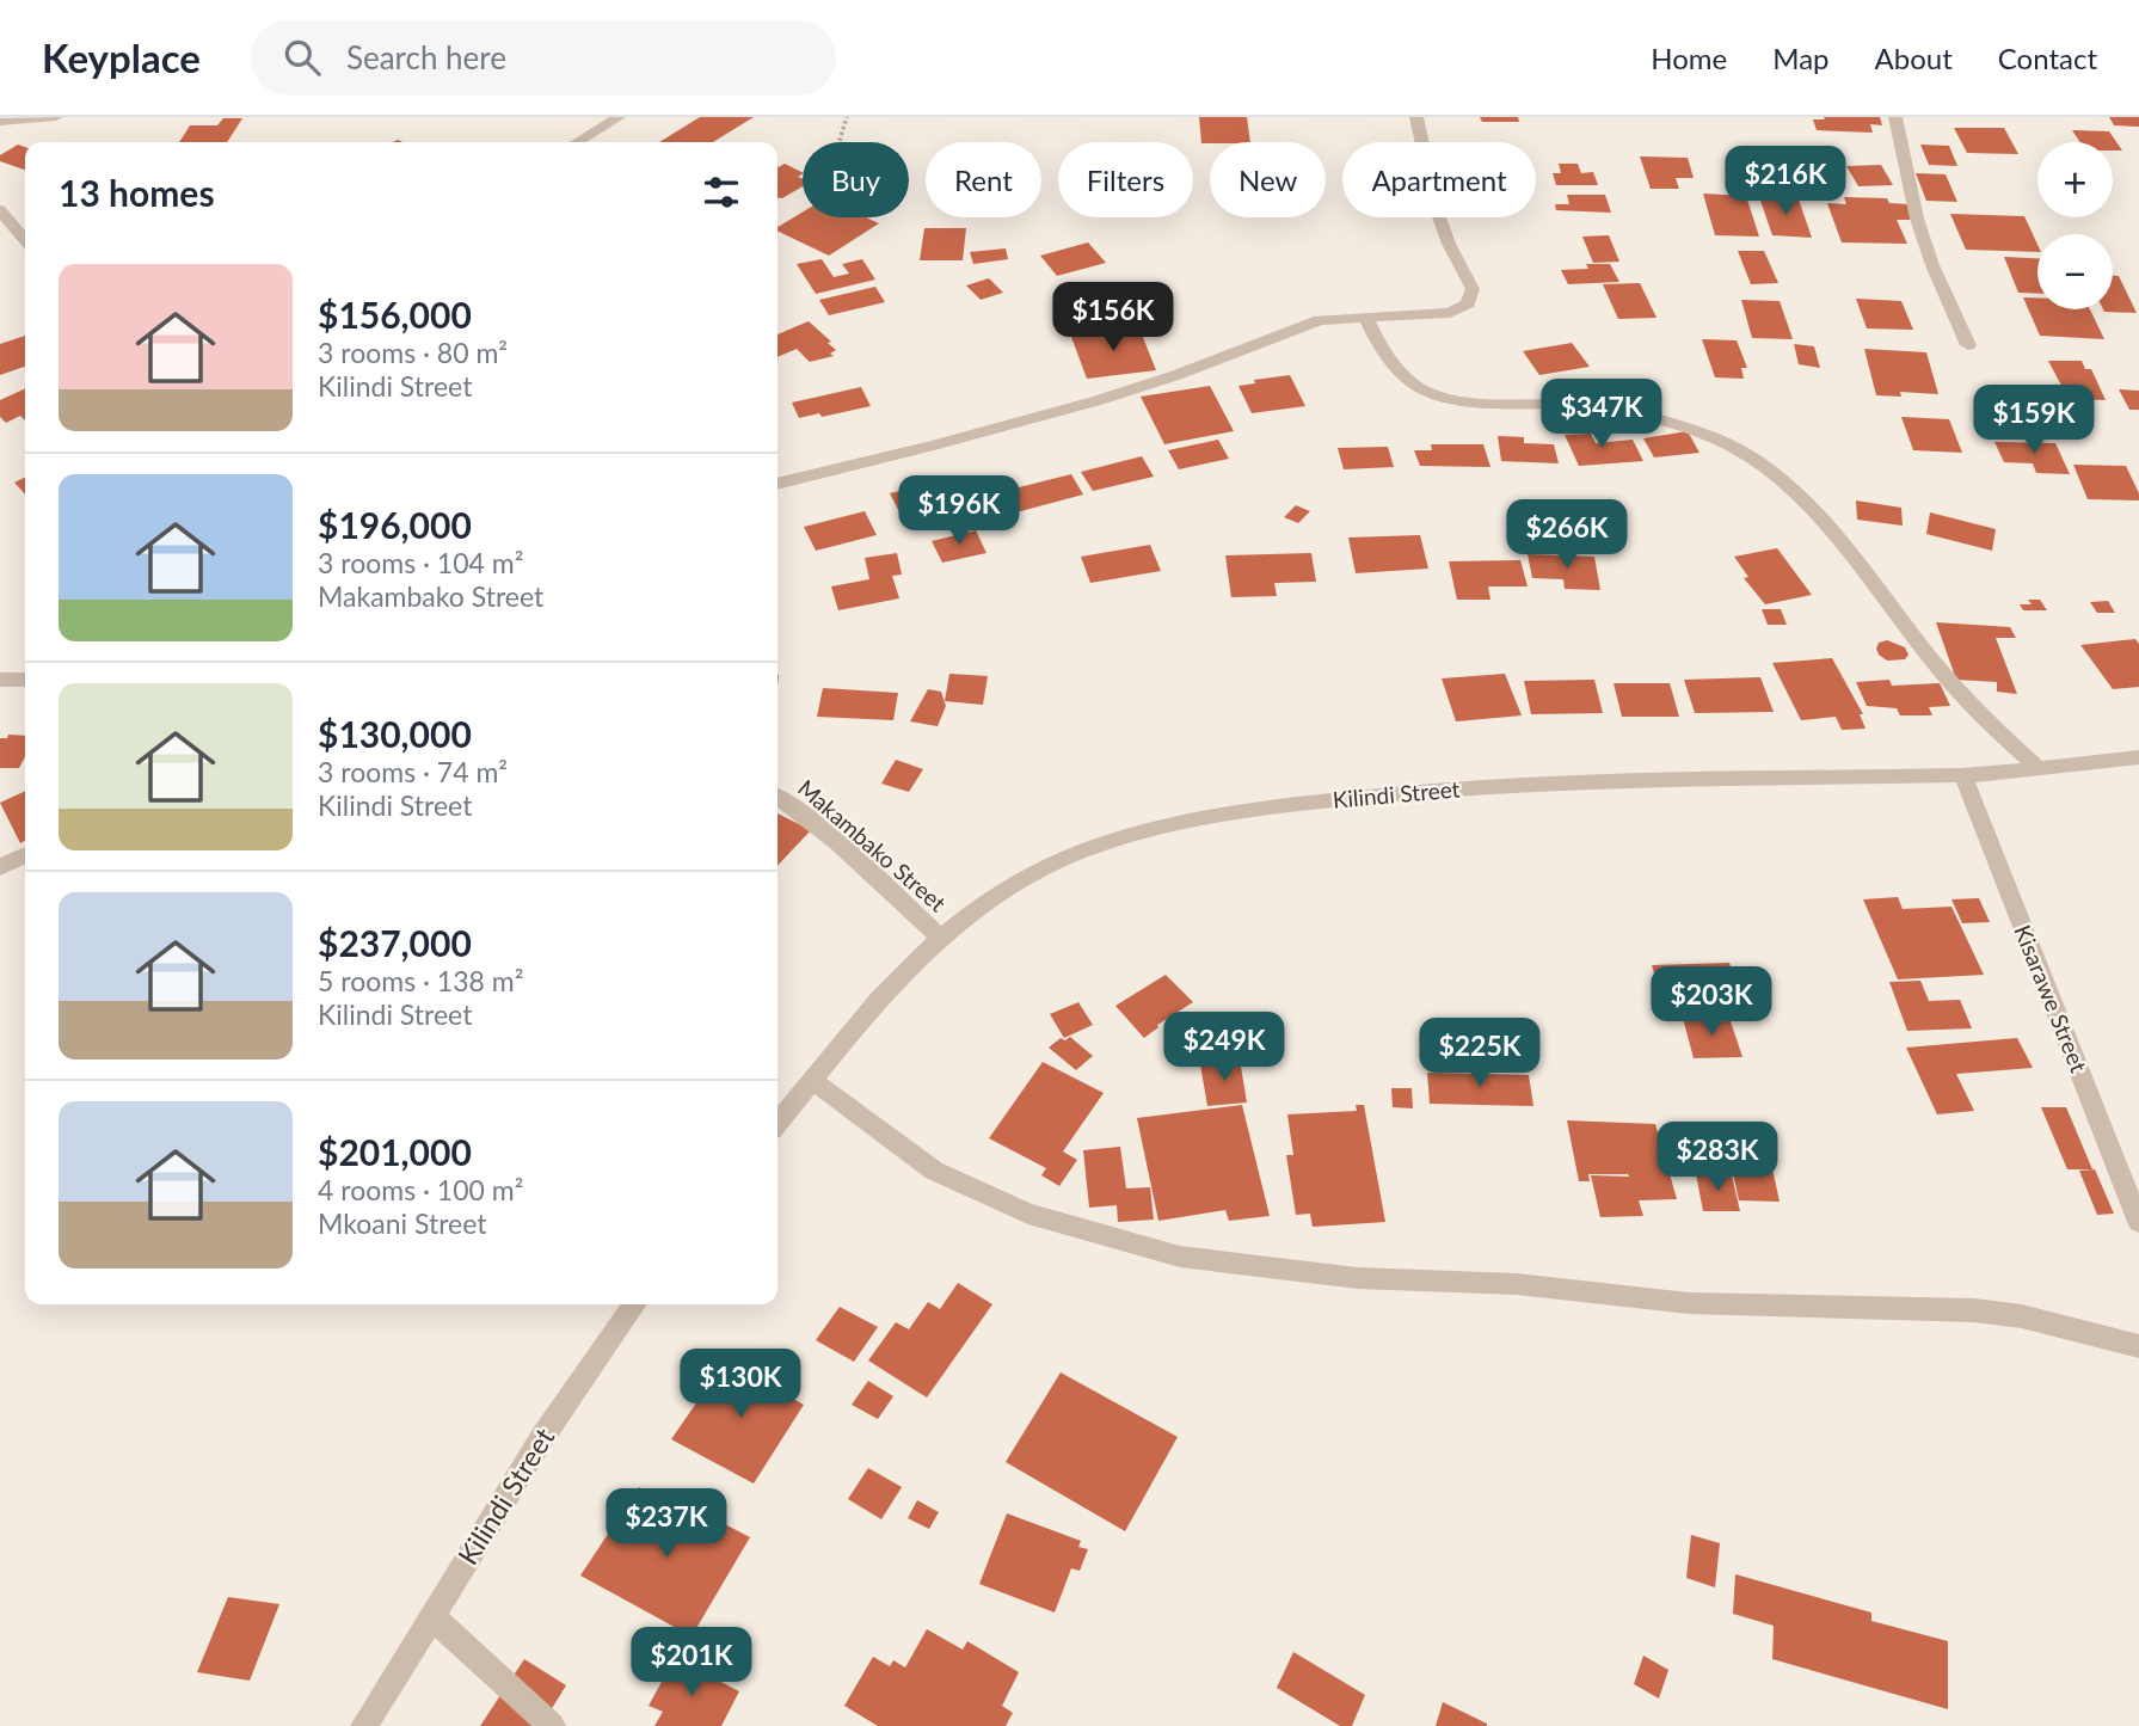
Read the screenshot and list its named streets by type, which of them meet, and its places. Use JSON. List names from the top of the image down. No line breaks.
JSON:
{"streets":{"street":["Kilindi Street","Makambako Street","Kisarawe Street"]},"crossings":[["Kilindi Street","Makambako Street"],["Kilindi Street","Kisarawe Street"]],"page":{"header":"Keyplace","search":"Search here","nav":["Home","Map","About","Contact"],"map_buttons":["+","−"],"chip":["Buy","Rent","Filters","New","Apartment"],"heading":"13 homes","price":["$216K","$156K","$347K","$159K","$196K","$266K","$203K","$249K","$225K","$283K","$130K","$237K","$201K"],"list":[{"name":"$156,000","note":"3 rooms · 80 m² · Kilindi Street"},{"name":"$196,000","note":"3 rooms · 104 m² · Makambako Street"},{"name":"$130,000","note":"3 rooms · 74 m² · Kilindi Street"},{"name":"$237,000","note":"5 rooms · 138 m² · Kilindi Street"},{"name":"$201,000","note":"4 rooms · 100 m² · Mkoani Street"}]}}
